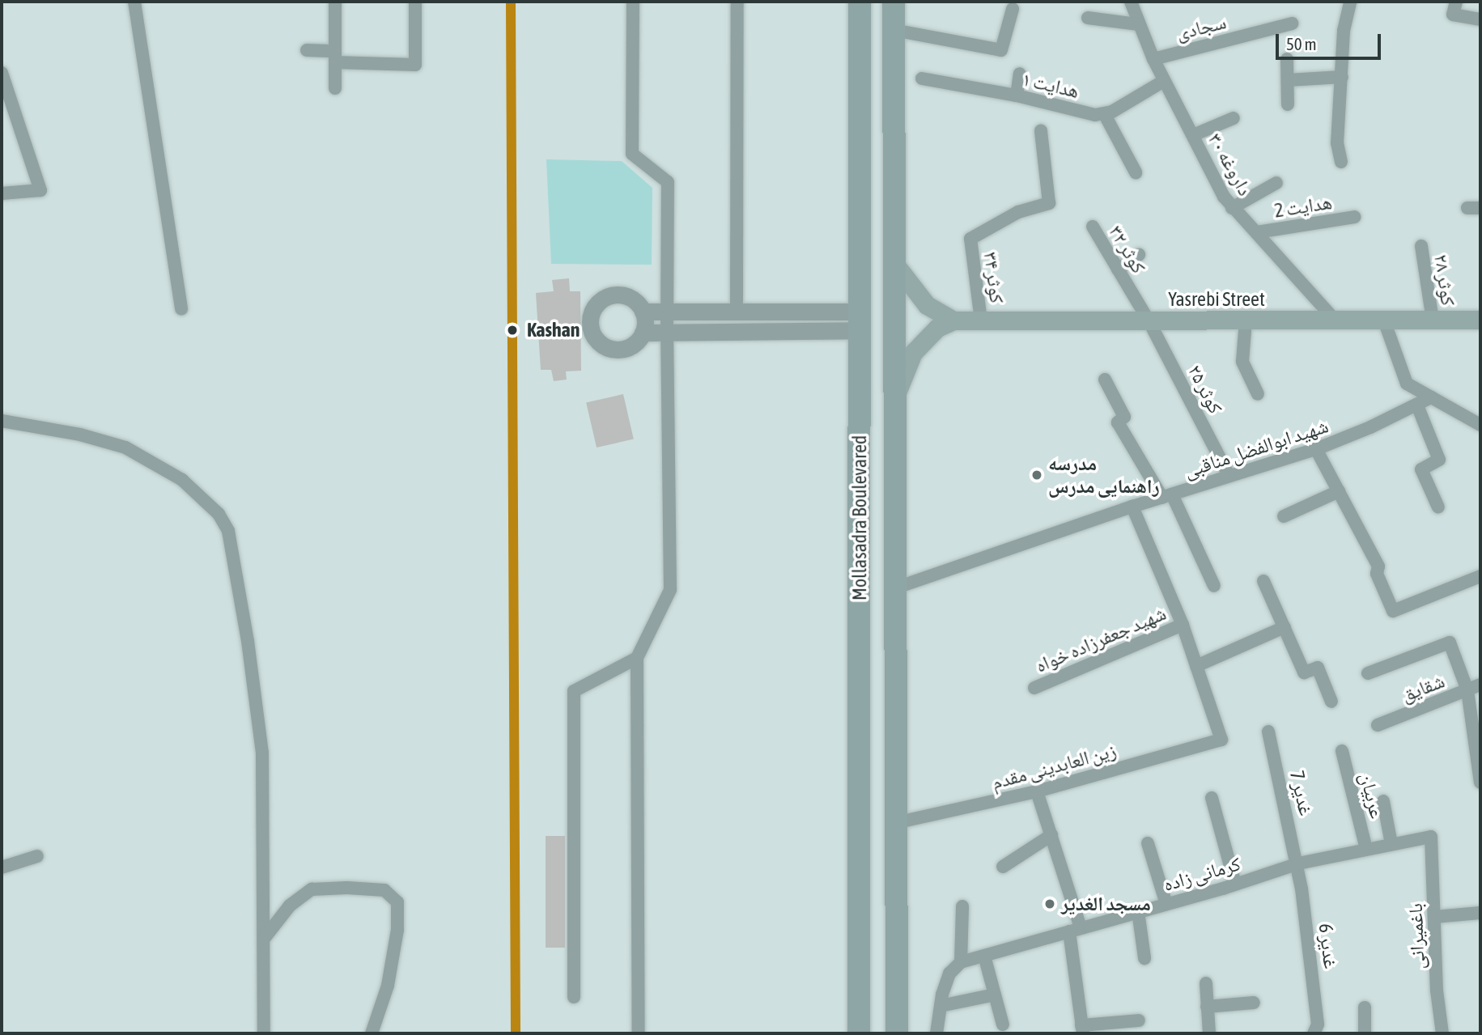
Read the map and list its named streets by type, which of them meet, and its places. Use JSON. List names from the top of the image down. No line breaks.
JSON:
{"streets":{"highway":["Mollasadra Boulevared"],"main road":["Yasrebi Street"],"street":["سجادی","هدایت ۱","داروغه ۳۰","هدایت 2","کوثر ۳۲","کوثر ۳۴","کوثر ۲۸","کوثر ۲۵","شهید ابوالفضل مناقبی","شهید جعفرزاده خواه","شقایق","زین العابدینی مقدم","غدیر 7","عربیان","کرمانی زاده","باغمیرانی","غدیر 6"]},"crossings":[["سجادی","داروغه ۳۰"],["داروغه ۳۰","هدایت 2"],["داروغه ۳۰","Yasrebi Street"],["کوثر ۳۲","Yasrebi Street"],["کوثر ۳۲","کوثر ۲۵"],["کوثر ۳۴","Yasrebi Street"],["کوثر ۲۸","Yasrebi Street"],["Yasrebi Street","کوثر ۲۵"],["کوثر ۲۵","شهید ابوالفضل مناقبی"],["شهید ابوالفضل مناقبی","Mollasadra Boulevared"],["Mollasadra Boulevared","زین العابدینی مقدم"],["غدیر 7","کرمانی زاده"],["غدیر 7","غدیر 6"],["عربیان","کرمانی زاده"],["کرمانی زاده","باغمیرانی"],["کرمانی زاده","غدیر 6"]],"places":["Kashan","مدرسه راهنمایی مدرس","مسجد الغدیر"],"scale_bar":"50 m"}
